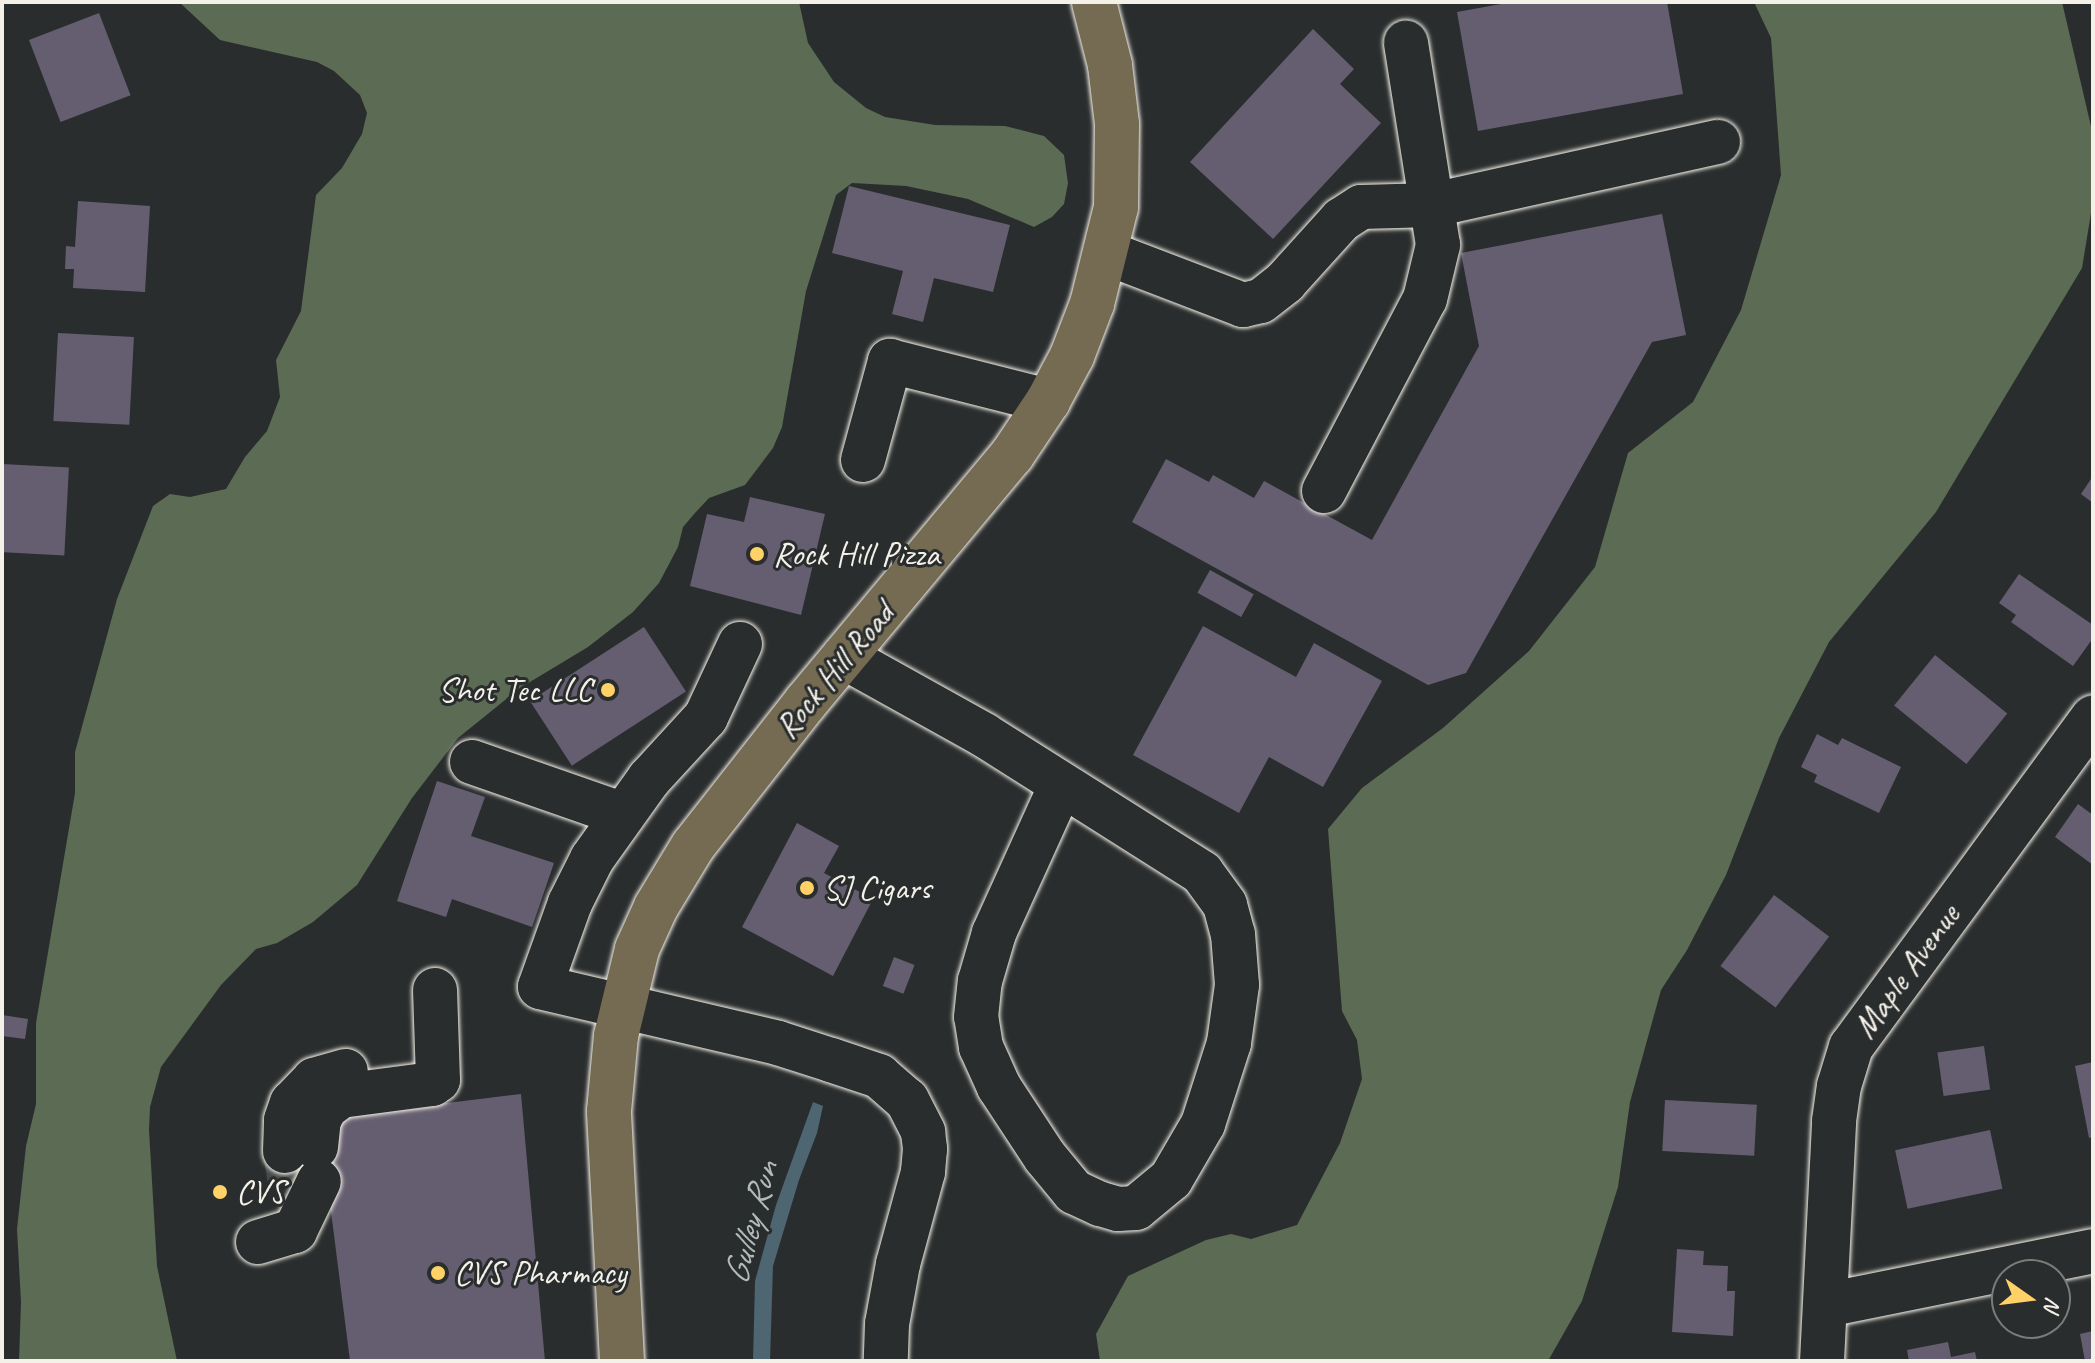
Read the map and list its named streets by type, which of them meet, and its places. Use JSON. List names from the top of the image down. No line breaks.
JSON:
{"streets":{"main road":["Rock Hill Road"],"street":["Maple Avenue"]},"water":["Gulley Run"],"places":["Rock Hill Pizza","Shot Tec LLC","SJ Cigars","CVS","CVS Pharmacy"],"north":"right"}
